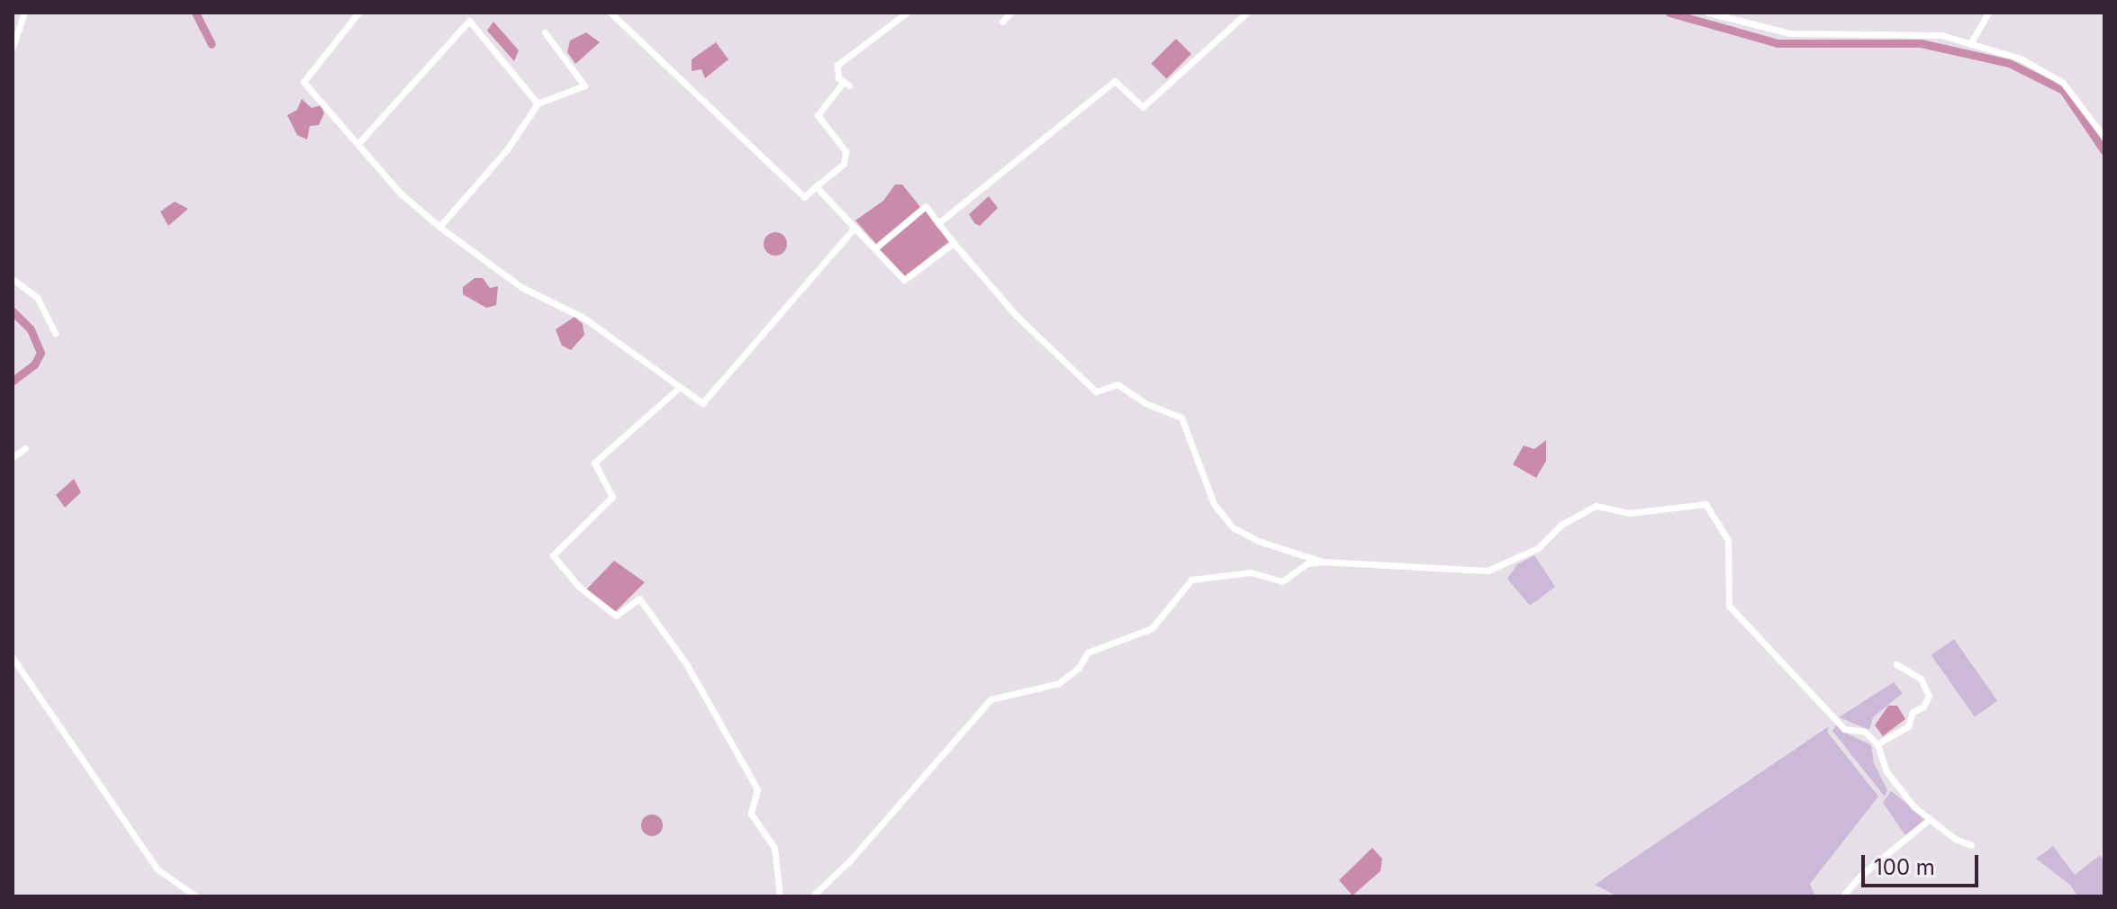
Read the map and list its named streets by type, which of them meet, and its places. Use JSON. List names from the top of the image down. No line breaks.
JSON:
{"scale_bar":"100 m"}
